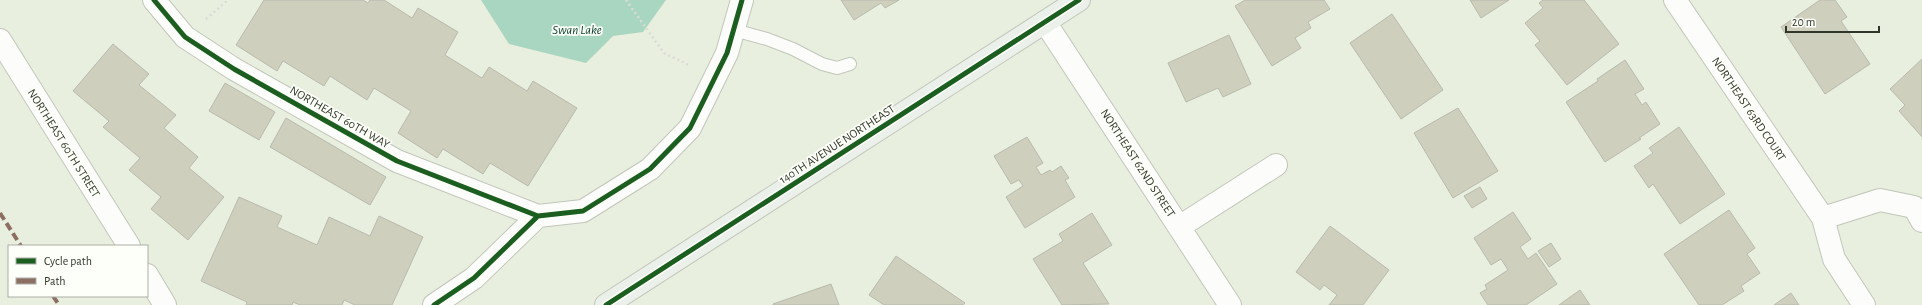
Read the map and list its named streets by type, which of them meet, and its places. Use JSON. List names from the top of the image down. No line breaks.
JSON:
{"streets":{"street":["NORTHEAST 63RD COURT","NORTHEAST 60TH WAY","NORTHEAST 60TH STREET","140TH AVENUE NORTHEAST","NORTHEAST 62ND STREET"]},"crossings":[["140TH AVENUE NORTHEAST","NORTHEAST 62ND STREET"]],"water":["Swan Lake"],"legend":["Cycle path","Path"],"scale_bar":"20 m"}
